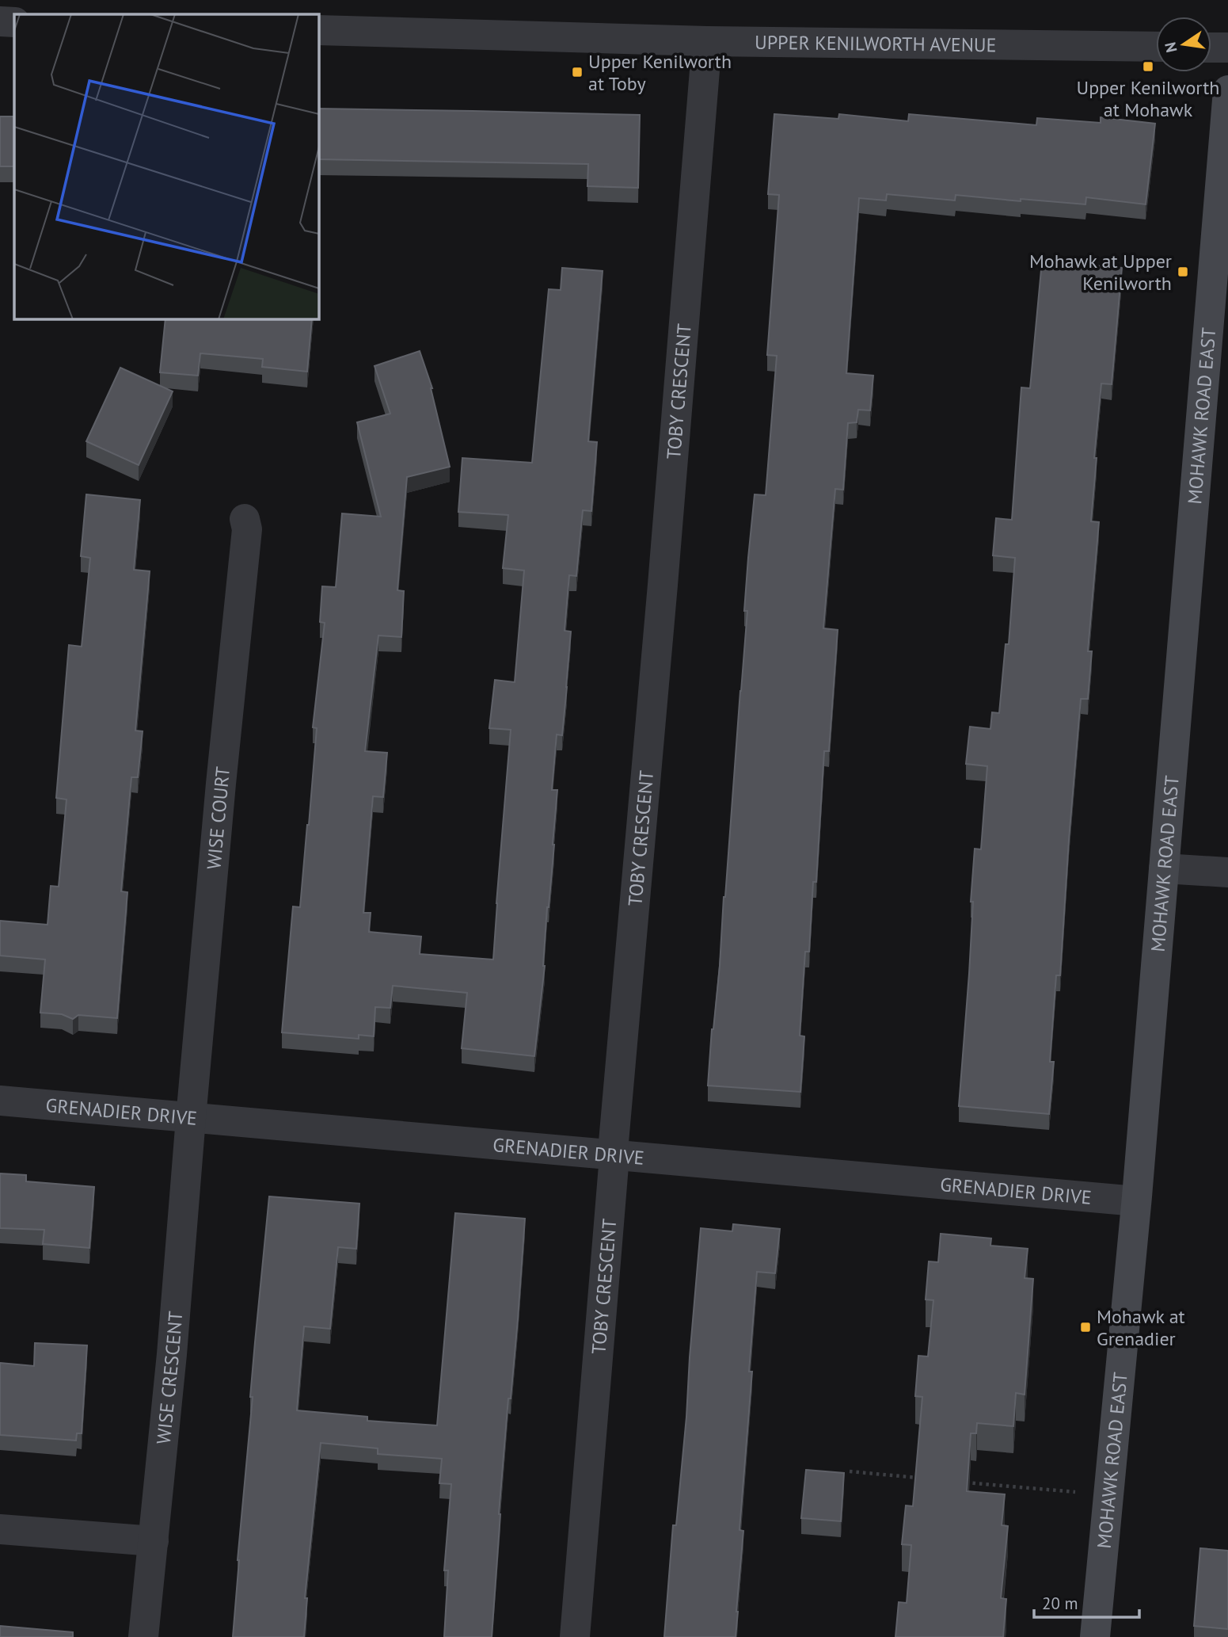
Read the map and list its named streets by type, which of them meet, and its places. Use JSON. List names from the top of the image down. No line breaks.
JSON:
{"streets":{"main road":["MOHAWK ROAD EAST"],"street":["UPPER KENILWORTH AVENUE","TOBY CRESCENT","WISE COURT","GRENADIER DRIVE","WISE CRESCENT"]},"crossings":[["UPPER KENILWORTH AVENUE","TOBY CRESCENT"],["TOBY CRESCENT","GRENADIER DRIVE"],["MOHAWK ROAD EAST","GRENADIER DRIVE"],["WISE COURT","GRENADIER DRIVE"],["WISE COURT","WISE CRESCENT"],["GRENADIER DRIVE","WISE CRESCENT"]],"places":{"transit":["Upper Kenilworth at Mohawk","Upper Kenilworth at Toby","Mohawk at Upper Kenilworth","Mohawk at Grenadier"]},"scale_bar":"20 m","north":"left"}
